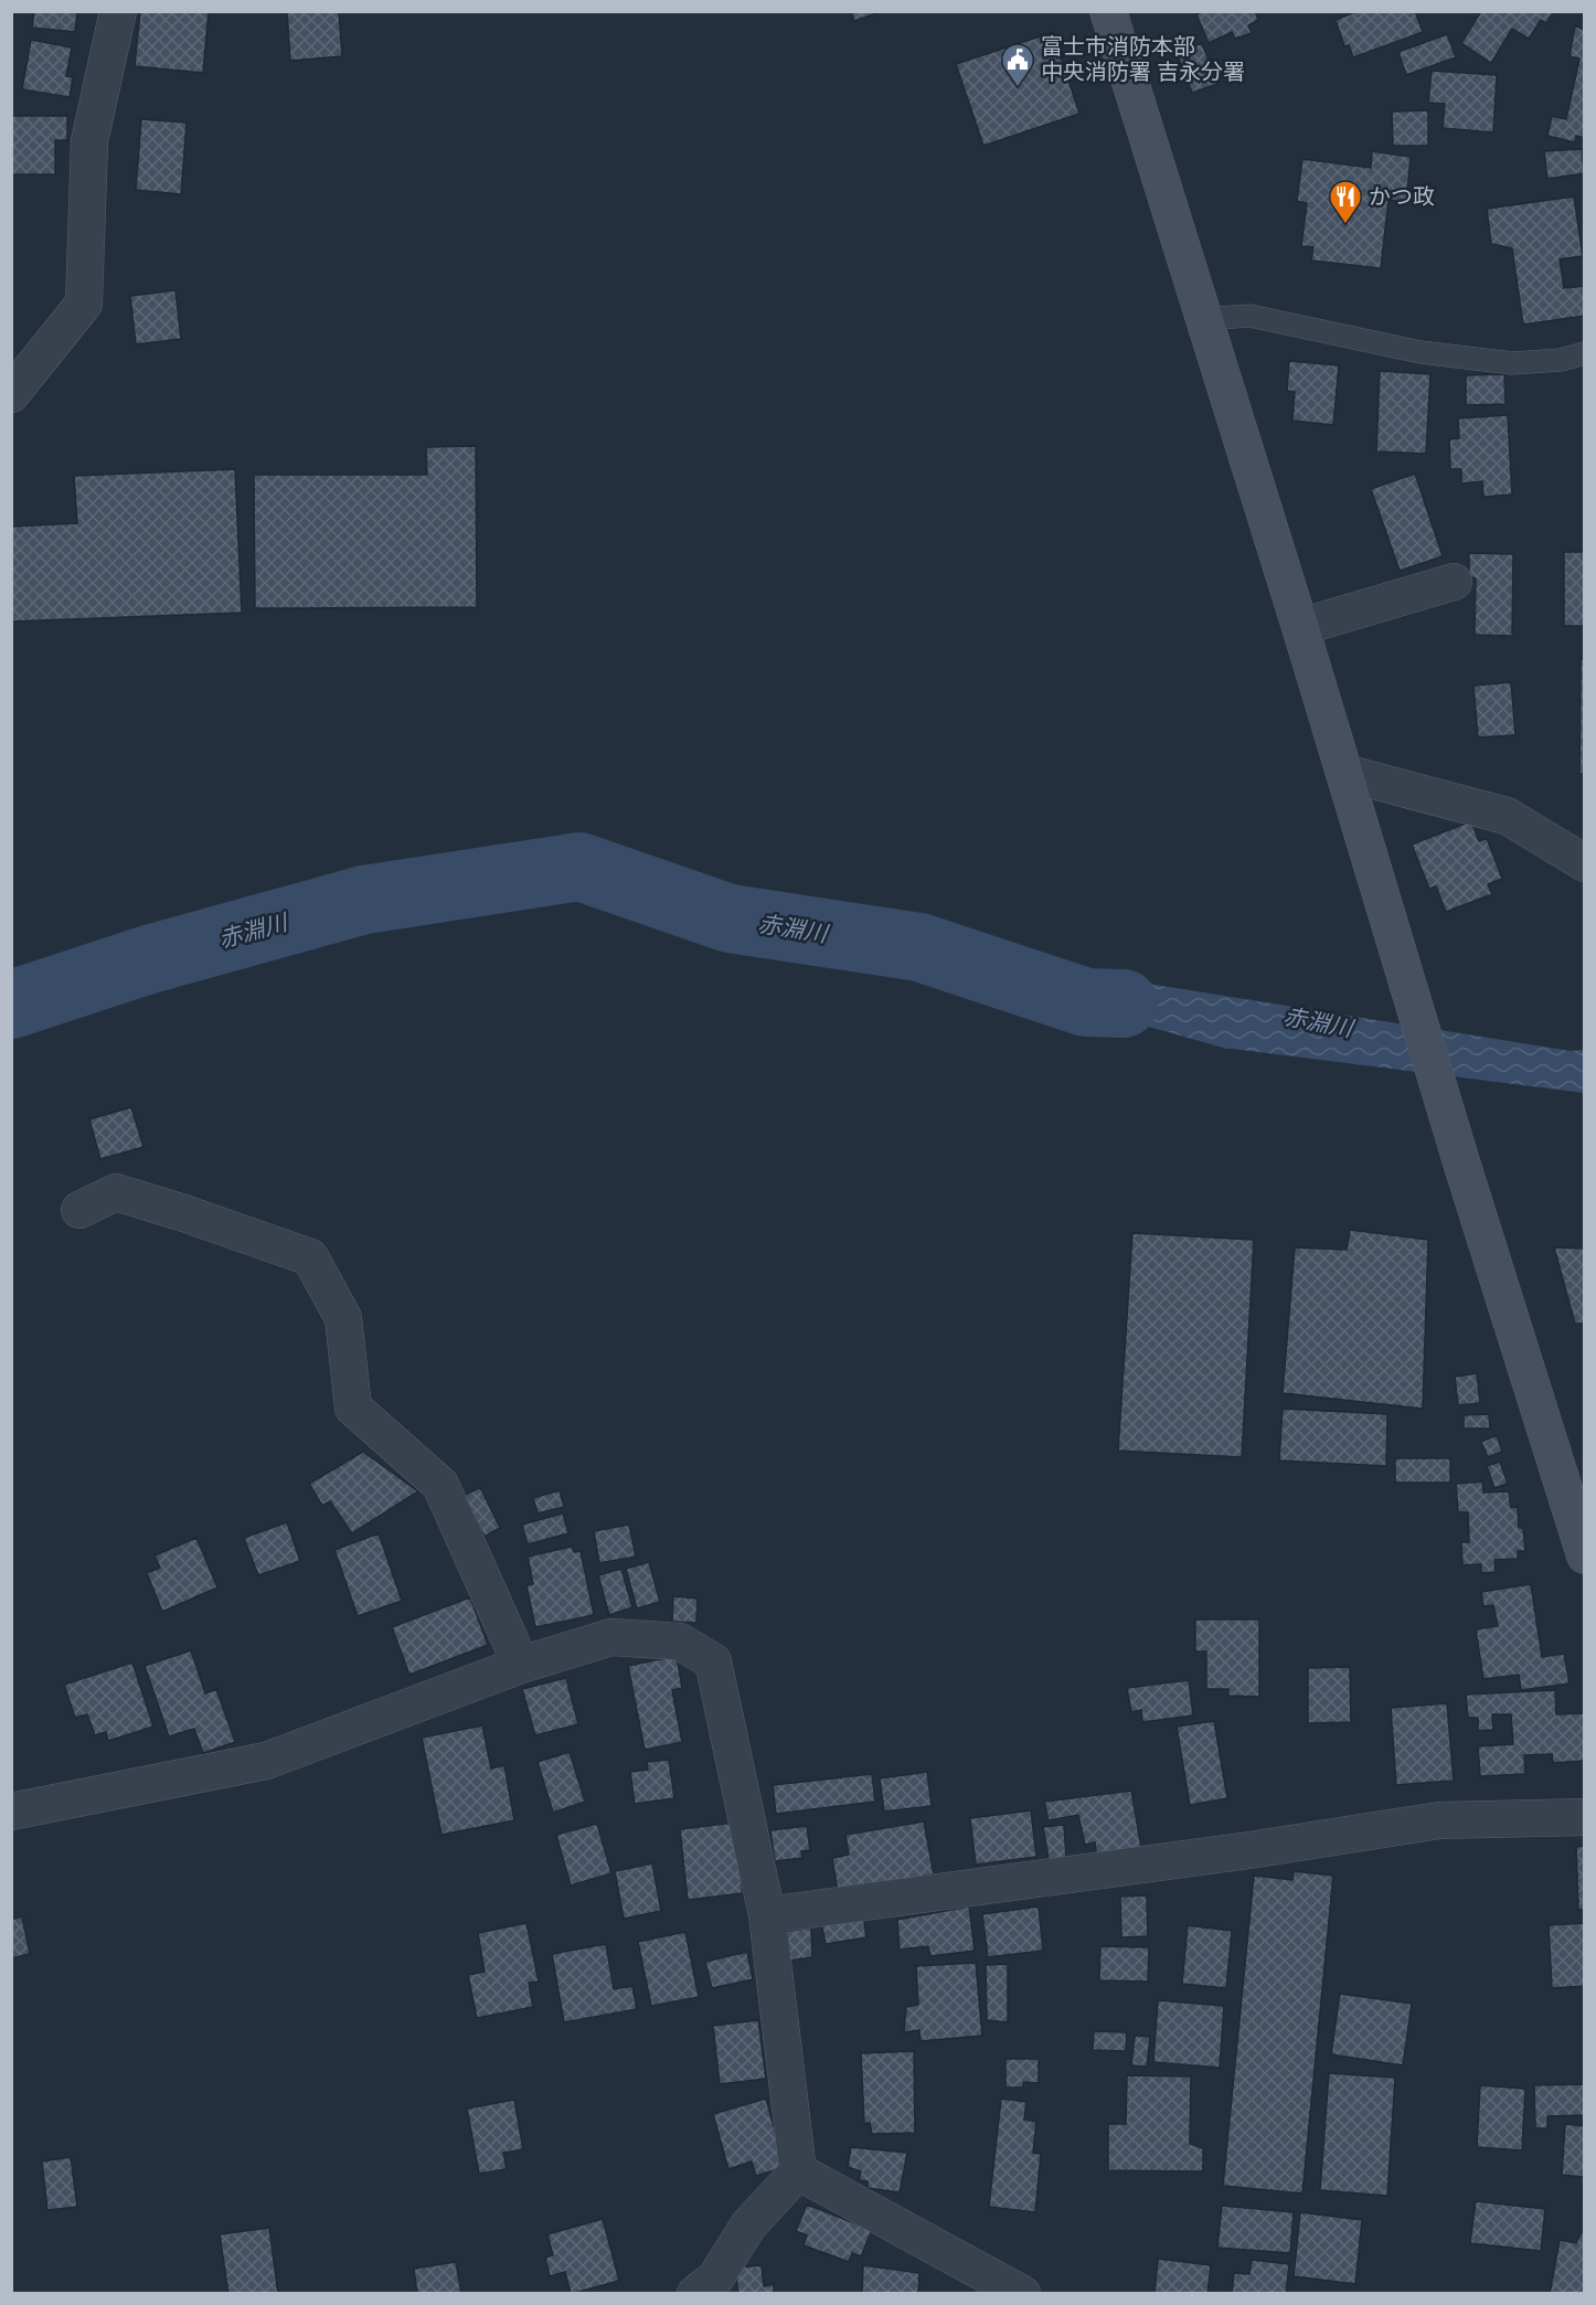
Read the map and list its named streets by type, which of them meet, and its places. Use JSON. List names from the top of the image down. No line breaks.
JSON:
{"water":["赤淵川"],"places":{"public building":["富士市消防本部 中央消防署 吉永分署"],"restaurant":["かつ政"]}}
